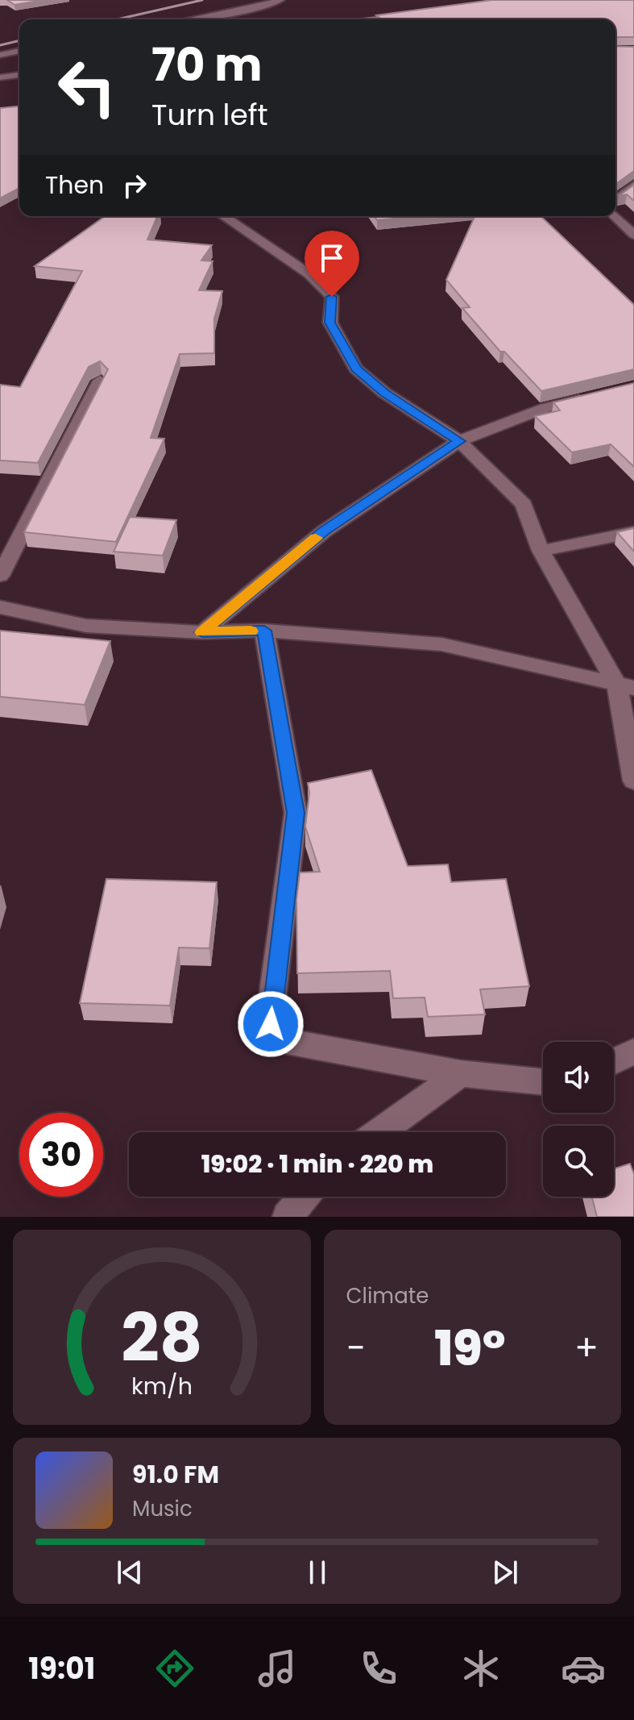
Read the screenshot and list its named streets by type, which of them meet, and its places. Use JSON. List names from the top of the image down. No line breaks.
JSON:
{"page":{"turn":["70 m","Turn left"],"then":"Then","limit":"30","trip":"19:02 · 1 min · 220 m","tile":"Climate","heat":["−","19°","+"],"song":["91.0 FM","Music"],"tabs":"19:01","gauge":["28","km/h"]}}
